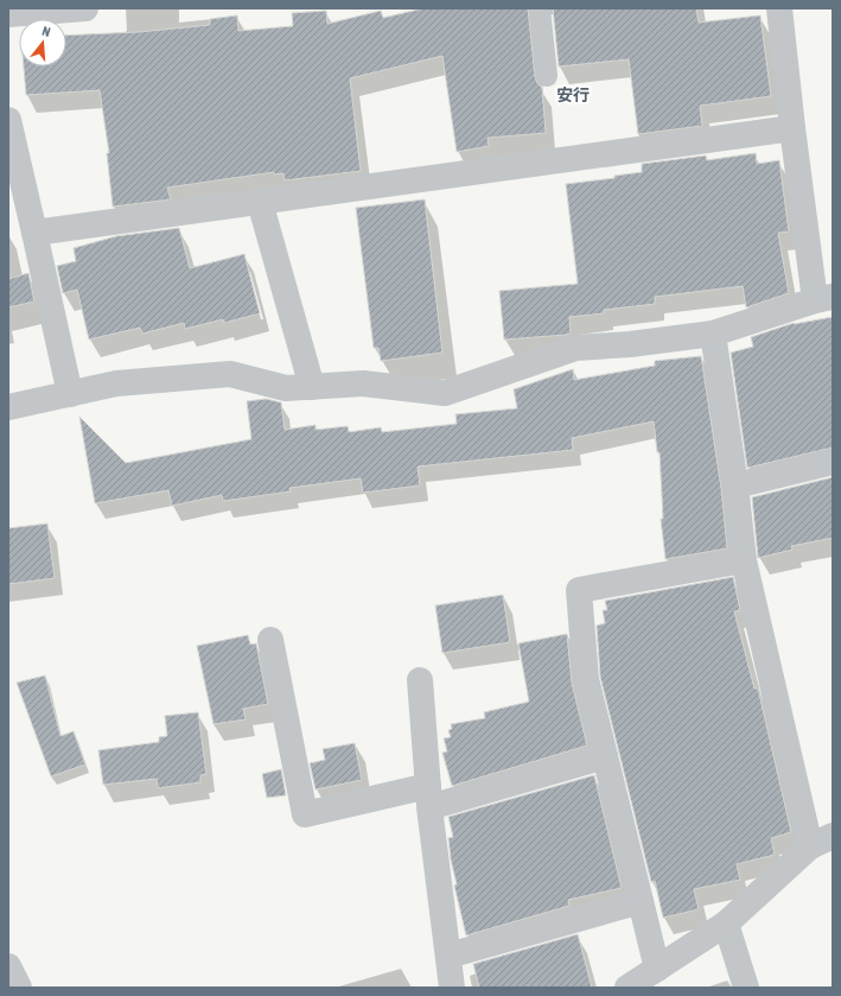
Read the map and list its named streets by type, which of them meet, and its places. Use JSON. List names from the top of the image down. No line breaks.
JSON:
{"districts":["安行"],"north":"top"}
